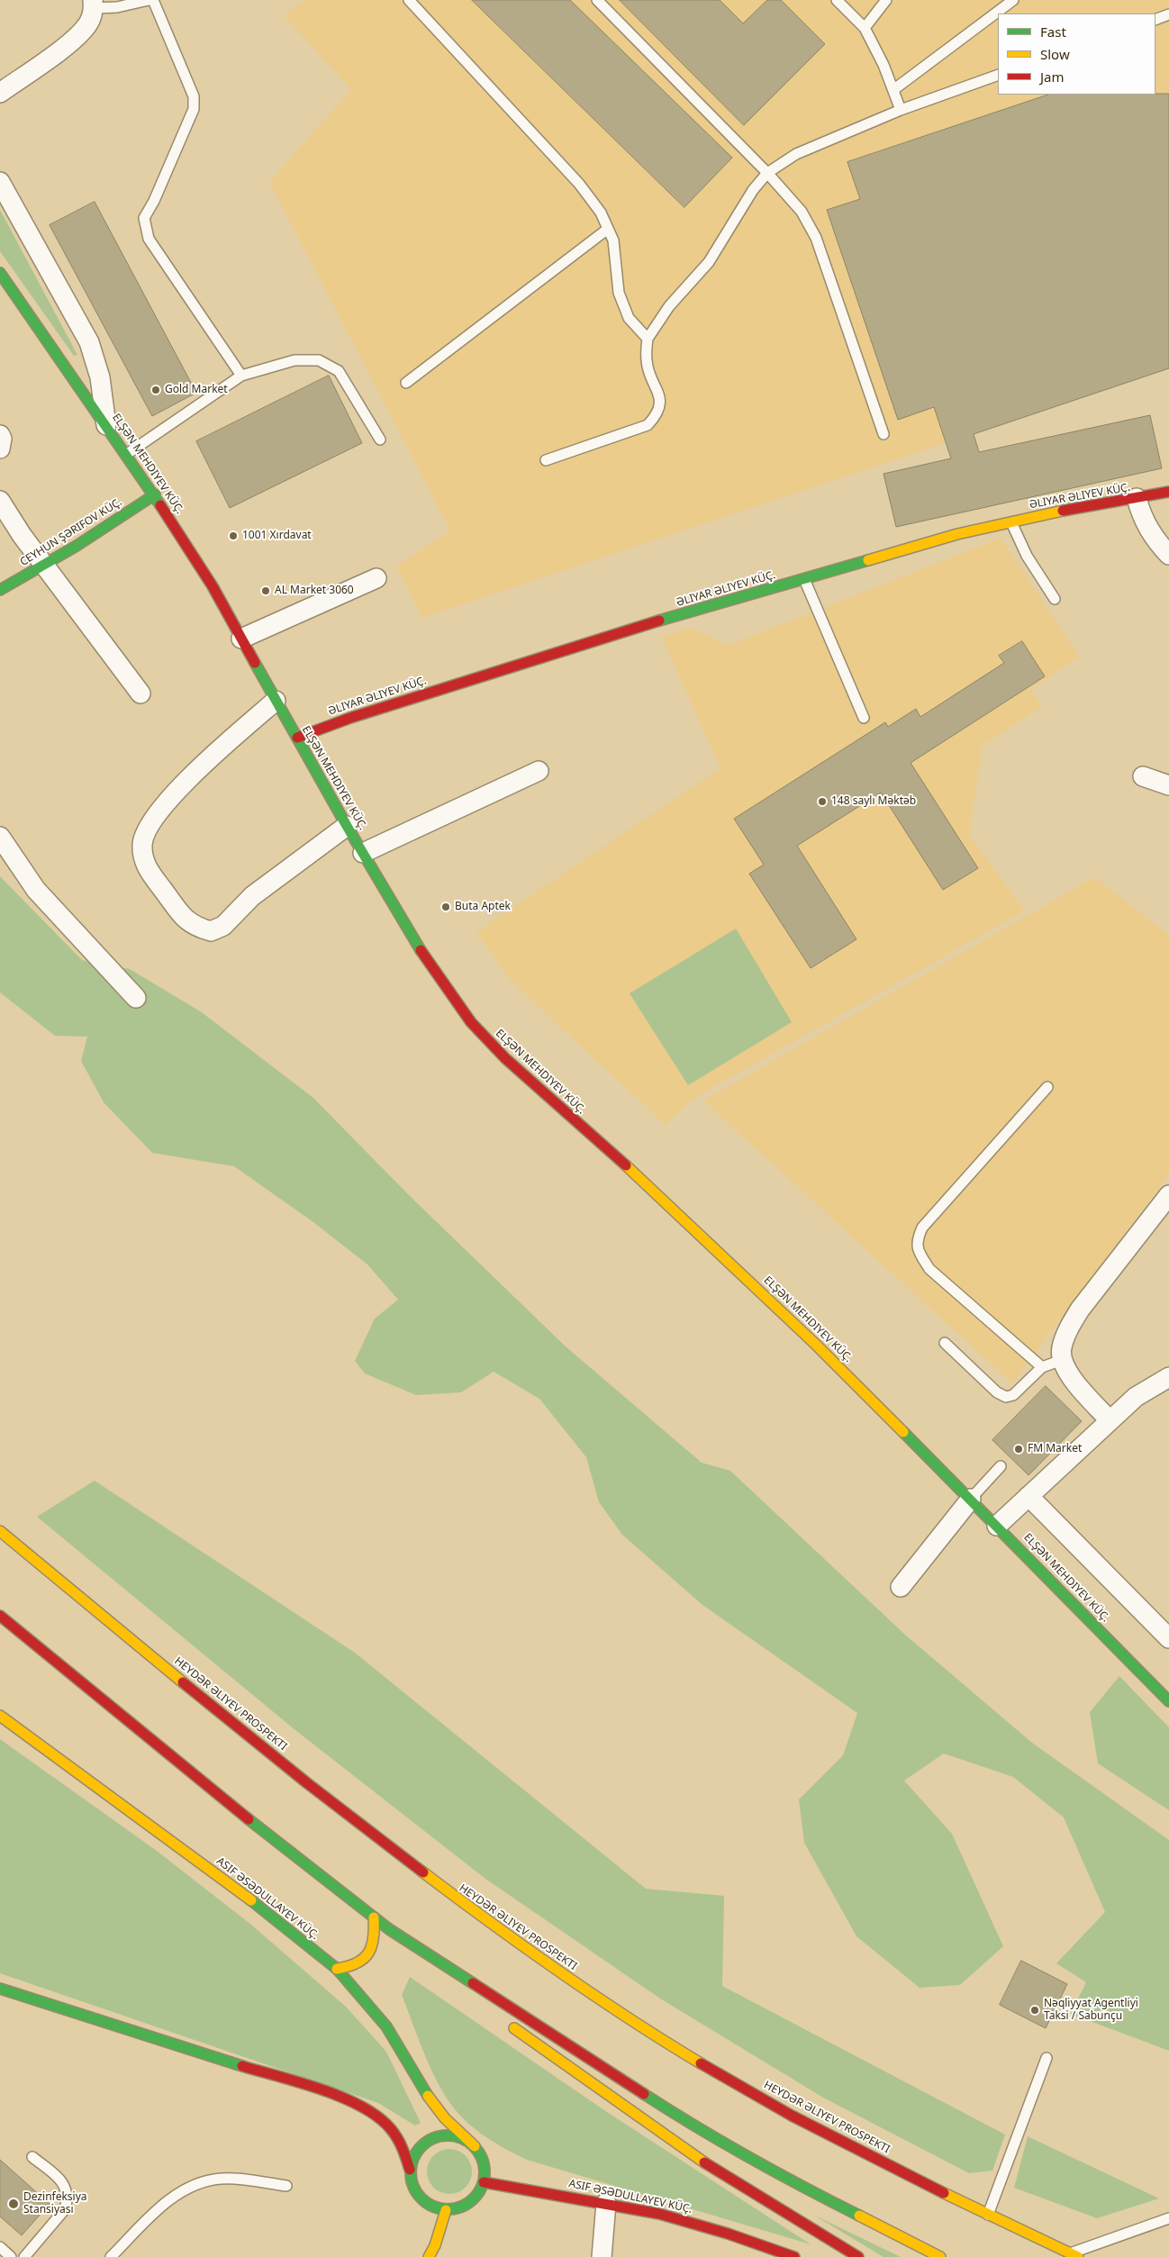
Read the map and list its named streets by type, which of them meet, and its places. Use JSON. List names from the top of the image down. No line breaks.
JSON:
{"streets":{"main road":["ELŞƏN MEHDIYEV KÜÇ.","ƏLIYAR ƏLIYEV KÜÇ.","CEYHUN ŞƏRIFOV KÜÇ.","HEYDƏR ƏLIYEV PROSPEKTI","ASIF ƏSƏDULLAYEV KÜÇ."]},"crossings":[["ELŞƏN MEHDIYEV KÜÇ.","ƏLIYAR ƏLIYEV KÜÇ."],["ELŞƏN MEHDIYEV KÜÇ.","CEYHUN ŞƏRIFOV KÜÇ."]],"places":["Gold Market","1001 Xırdavat","AL Market 3060","148 saylı Məktəb","Buta Aptek","FM Market","Nəqliyyat Agentliyi Taksi / Sabunçu","Dezinfeksiya Stansiyası"],"legend":["Fast","Slow","Jam"]}
